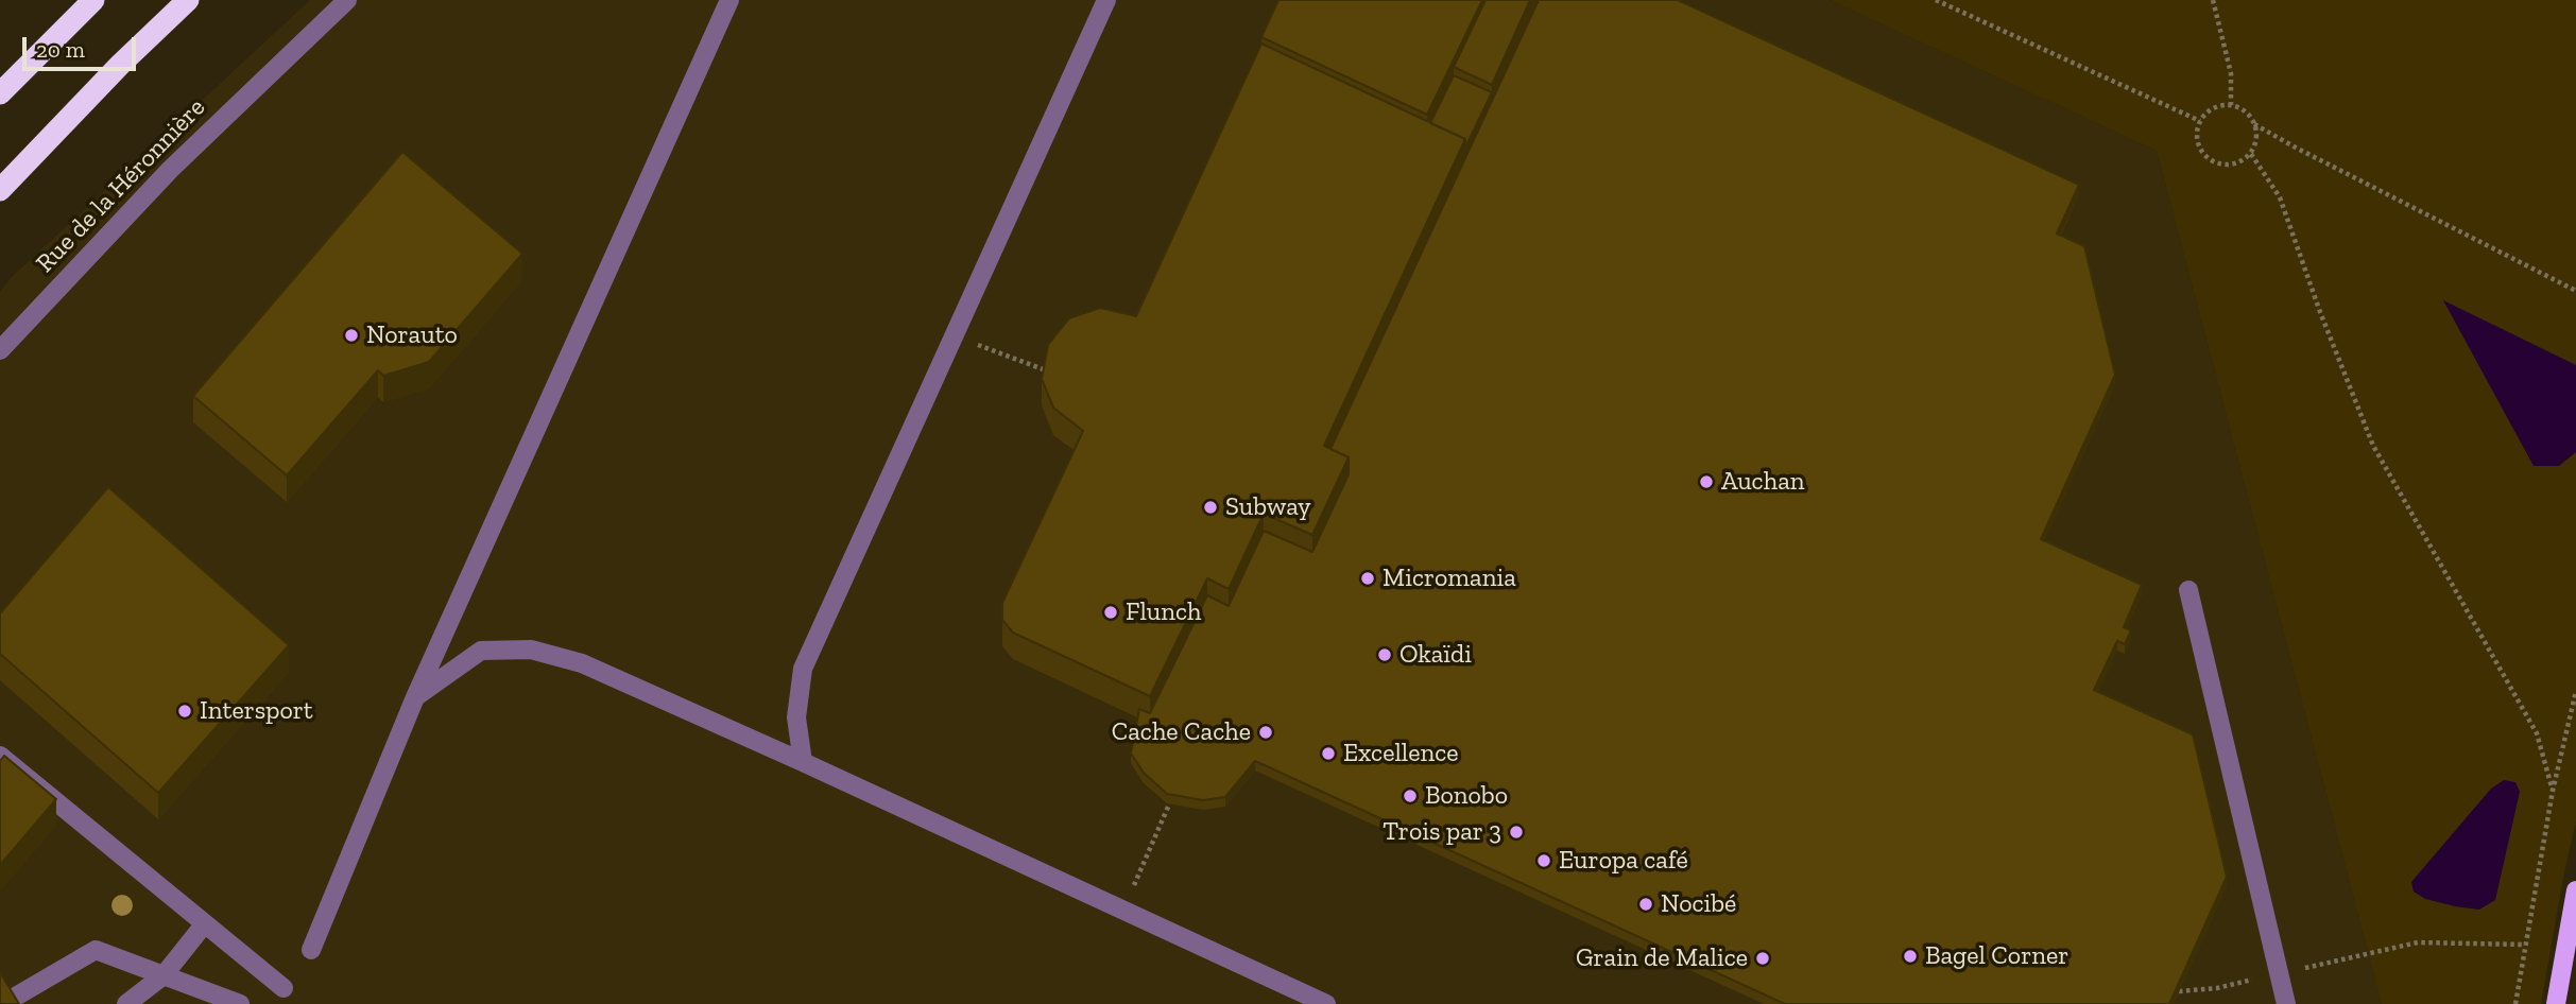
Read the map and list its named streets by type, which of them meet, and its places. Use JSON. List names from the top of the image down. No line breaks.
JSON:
{"streets":{"lane":["Rue de la Héronnière"]},"places":["Norauto","Auchan","Subway","Micromania","Flunch","Okaïdi","Intersport","Cache Cache","Excellence","Bonobo","Trois par 3","Europa café","Nocibé","Bagel Corner","Grain de Malice"],"scale_bar":"20 m"}
